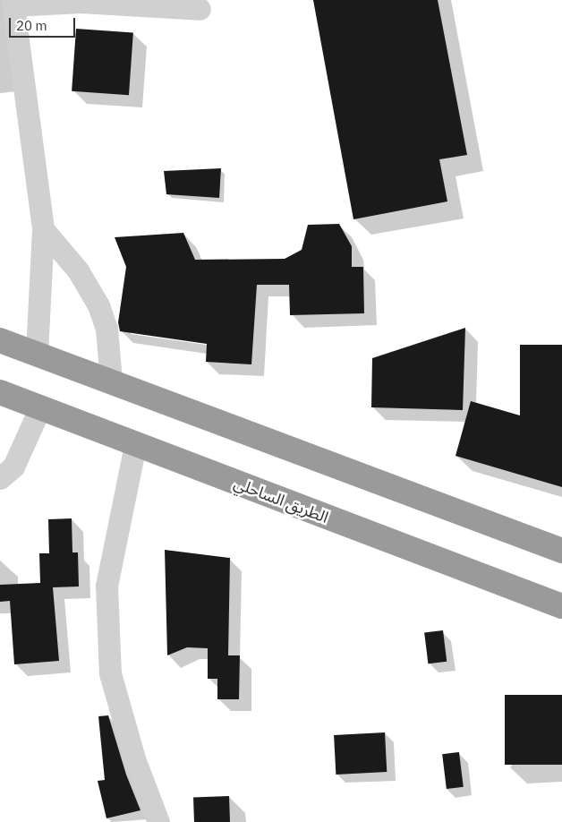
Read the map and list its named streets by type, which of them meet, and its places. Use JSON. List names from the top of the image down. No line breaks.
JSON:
{"streets":{"highway":["الطريق الساحلي"]},"scale_bar":"20 m"}
